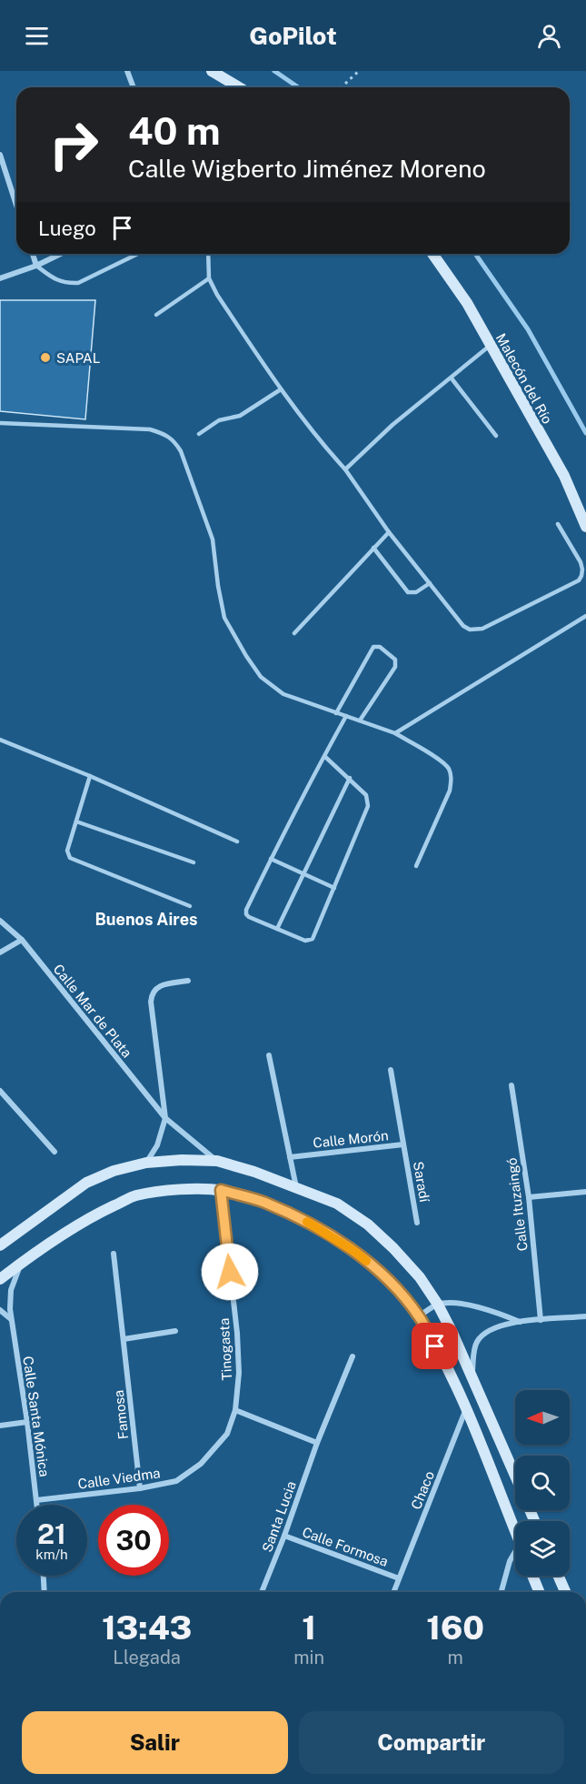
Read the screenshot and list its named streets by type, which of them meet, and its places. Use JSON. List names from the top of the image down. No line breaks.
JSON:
{"streets":{"street":["Malecón del Río","Calle Mar de Plata","Calle Morón","Saradí","Calle Ituzaingó","Tinogasta","Famosa","Calle Santa Mónica","Calle Viedma","Chaco","Santa Lucia","Calle Formosa"]},"crossings":[["Calle Morón","Saradí"],["Tinogasta","Calle Viedma"],["Famosa","Calle Viedma"],["Calle Santa Mónica","Calle Viedma"],["Chaco","Calle Formosa"],["Santa Lucia","Calle Formosa"]],"districts":["Buenos Aires"],"places":["SAPAL"],"north":"left","page":{"header":"GoPilot","turn":["40 m","Calle Wigberto Jiménez Moreno"],"then":"Luego","speed":"21 km/h","limit":"30","eta":["13:43","Llegada","1","min","160","m"],"buttons":["Salir","Compartir"]}}
